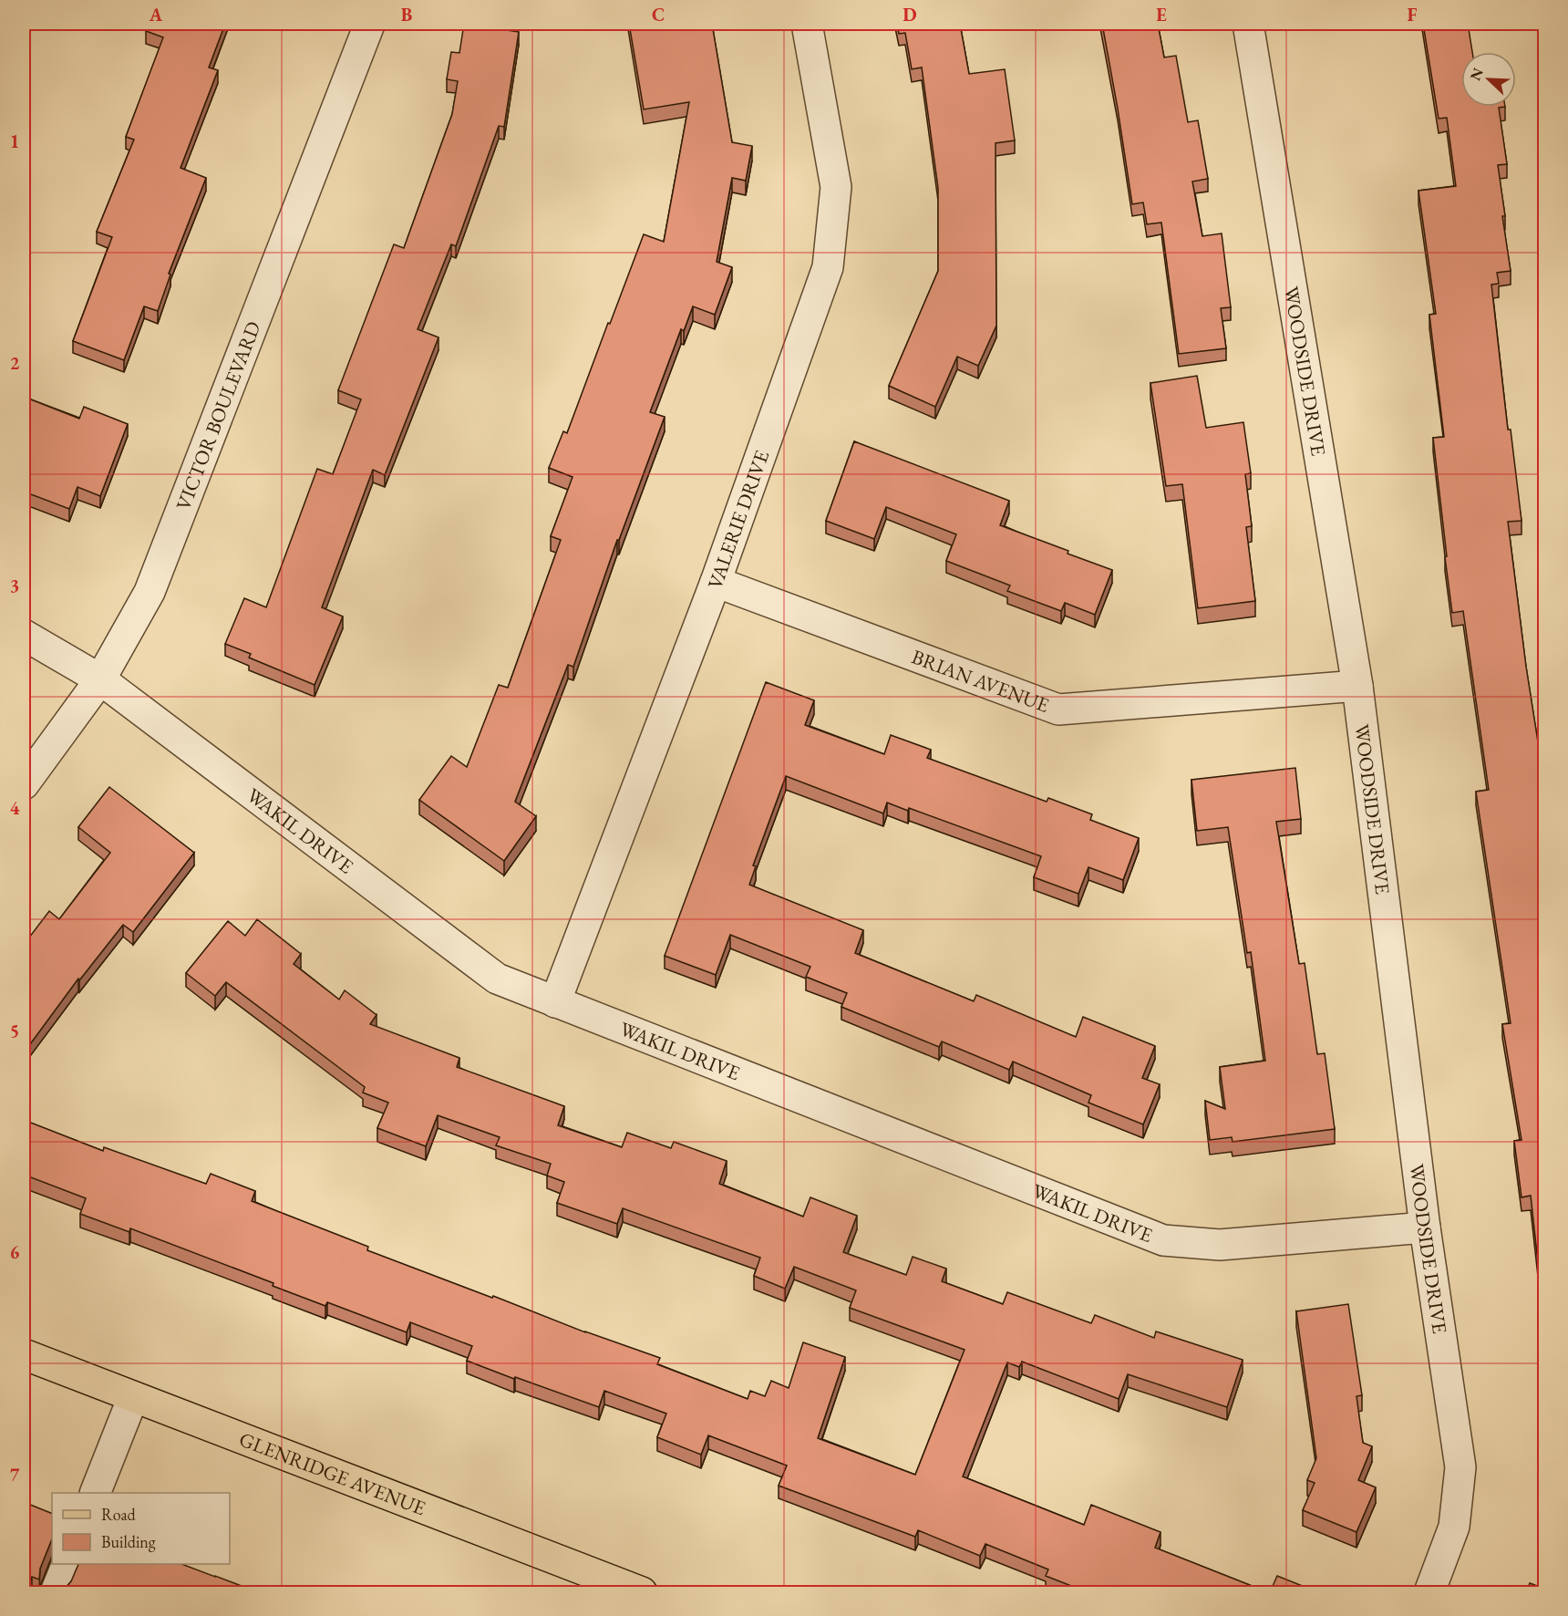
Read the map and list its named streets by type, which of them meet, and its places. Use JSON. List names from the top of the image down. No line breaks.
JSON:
{"streets":{"main road":["GLENRIDGE AVENUE"],"street":["WOODSIDE DRIVE","VICTOR BOULEVARD","VALERIE DRIVE","BRIAN AVENUE","WAKIL DRIVE"]},"crossings":[["WOODSIDE DRIVE","BRIAN AVENUE"],["WOODSIDE DRIVE","WAKIL DRIVE"],["VICTOR BOULEVARD","WAKIL DRIVE"],["VALERIE DRIVE","BRIAN AVENUE"],["VALERIE DRIVE","WAKIL DRIVE"]],"legend":["Road","Building"],"north":"top left","grid":{"columns":["A","B","C","D","E","F"],"rows":["1","2","3","4","5","6","7"]}}
